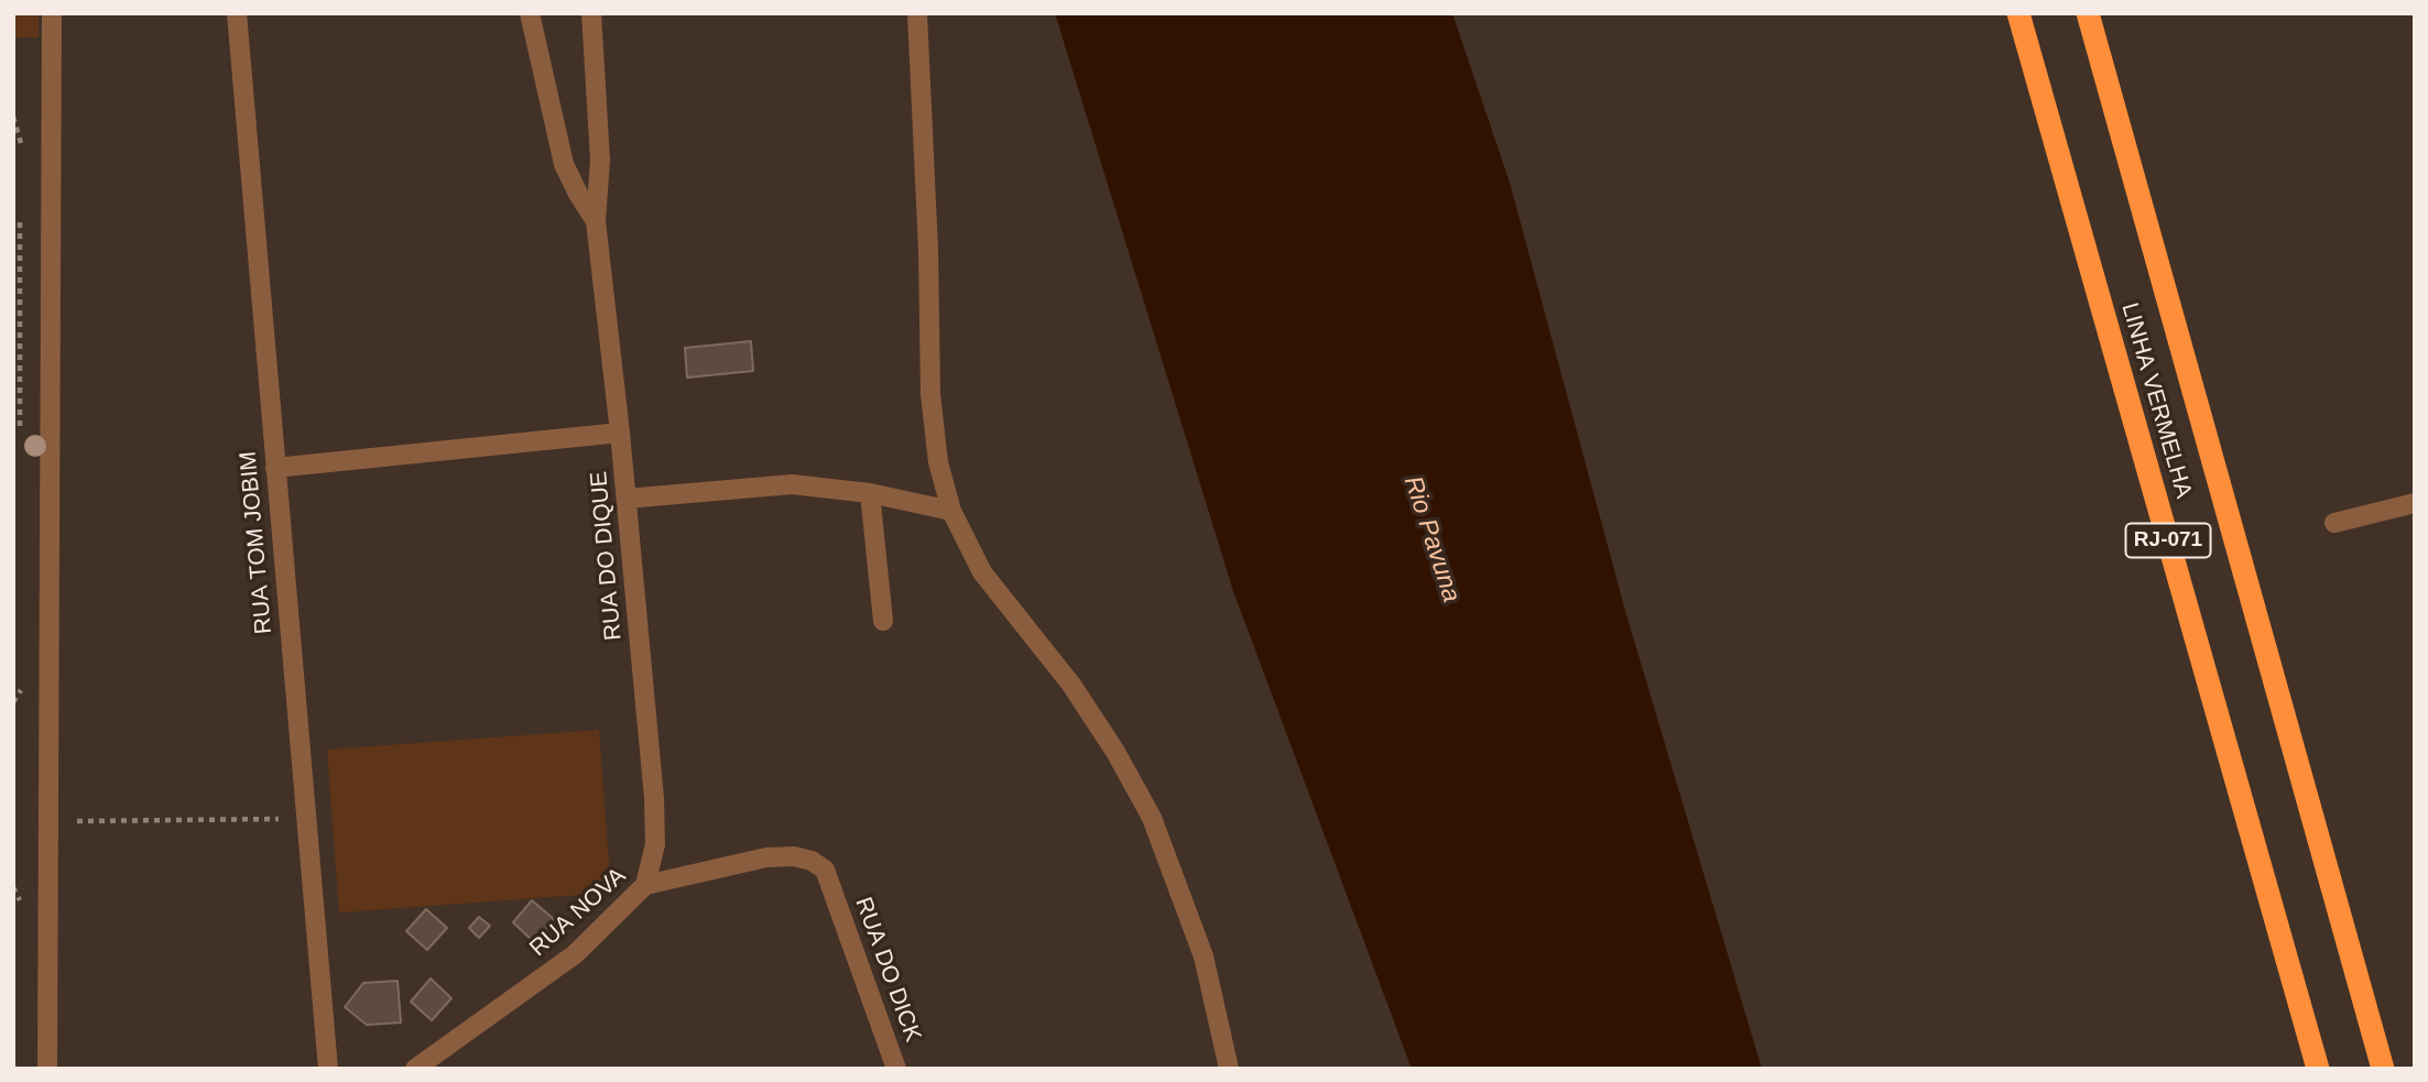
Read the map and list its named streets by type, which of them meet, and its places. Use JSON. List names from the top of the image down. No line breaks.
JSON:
{"streets":{"highway":["LINHA VERMELHA","RJ-071"],"street":["RUA TOM JOBIM","RUA DO DIQUE","RUA NOVA","RUA DO DICK"]},"crossings":[["RUA DO DIQUE","RUA NOVA"],["RUA NOVA","RUA DO DICK"]],"water":["Rio Pavuna"]}
